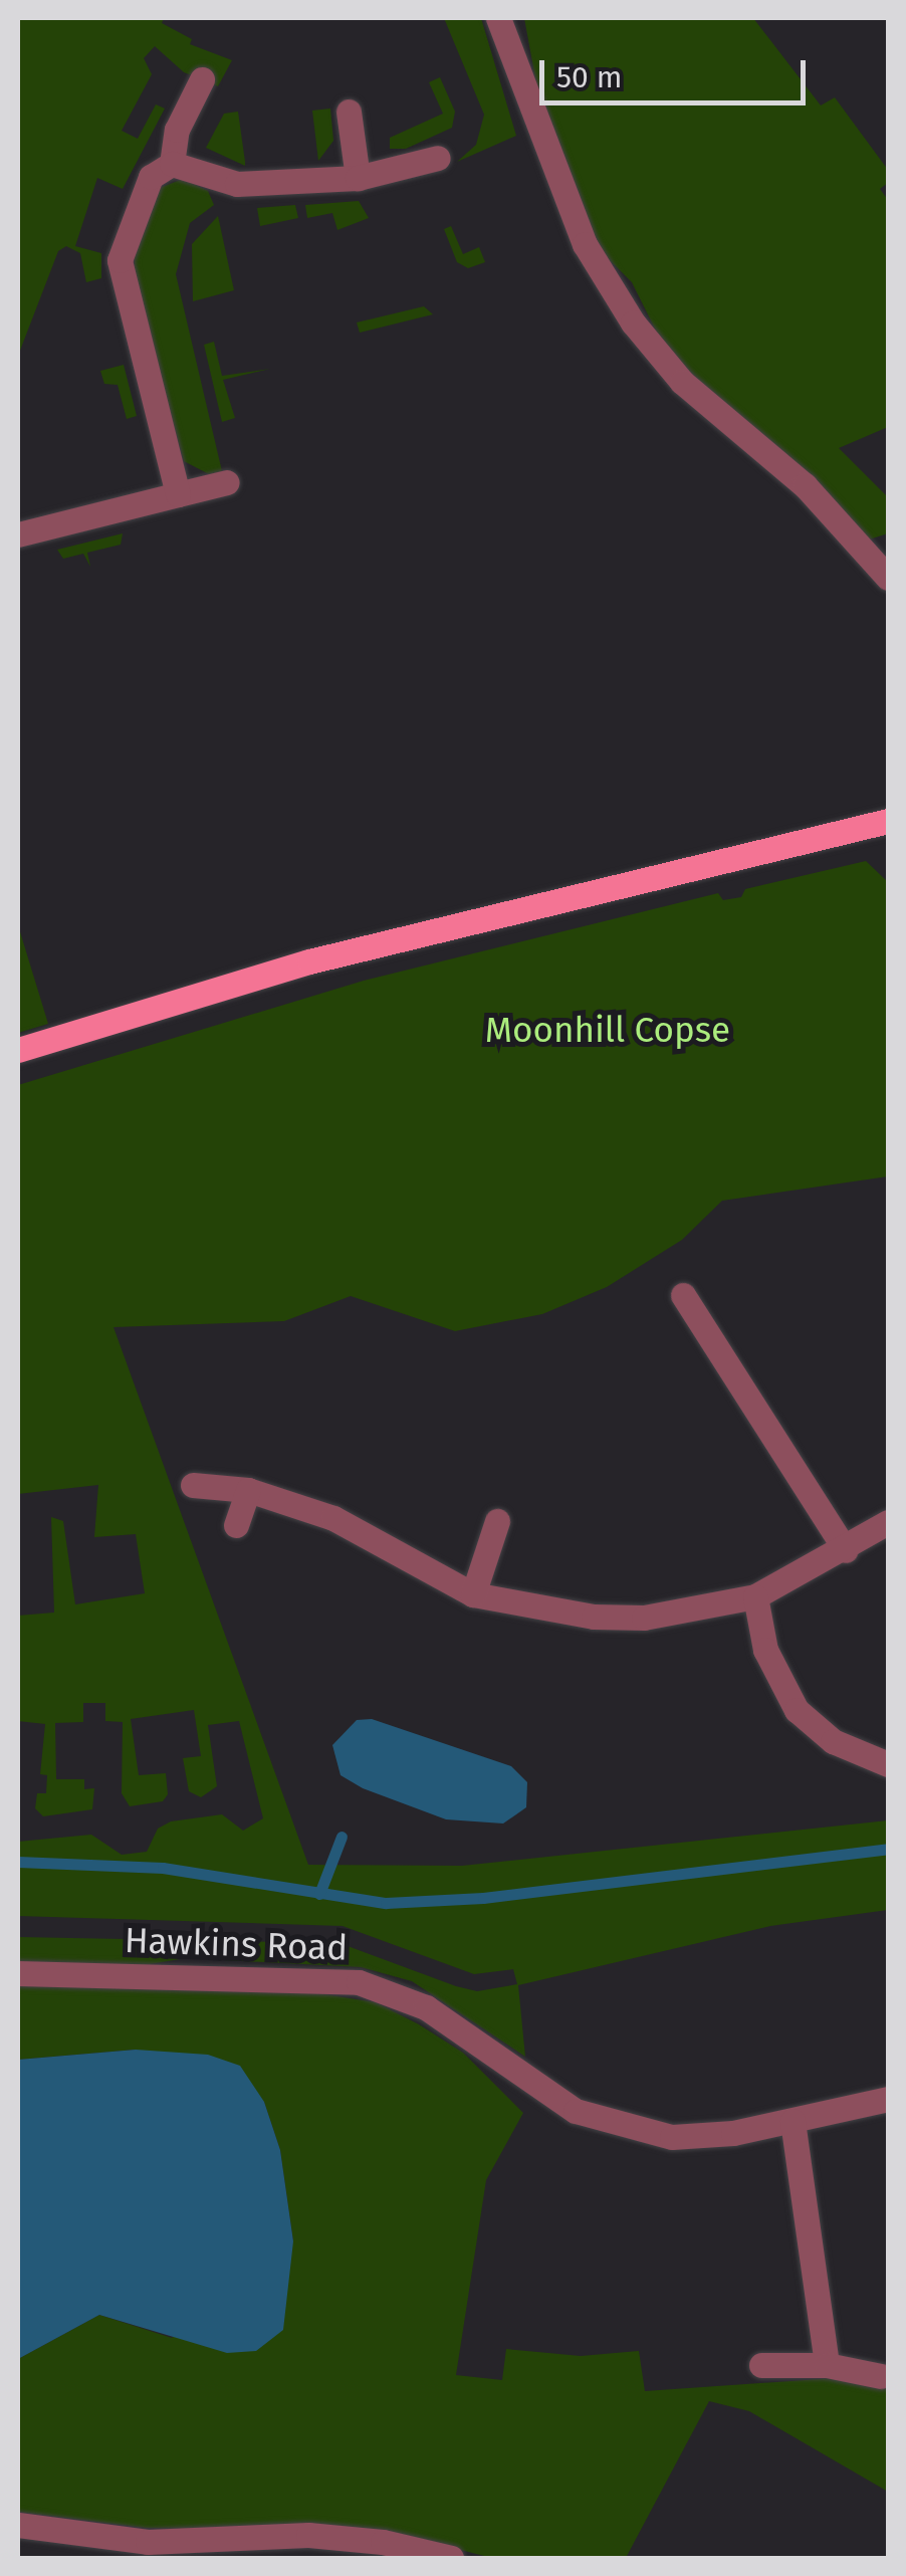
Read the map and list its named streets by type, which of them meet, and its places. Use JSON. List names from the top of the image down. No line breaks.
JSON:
{"streets":{"street":["Hawkins Road"]},"parks":["Moonhill Copse"],"scale_bar":"50 m"}
